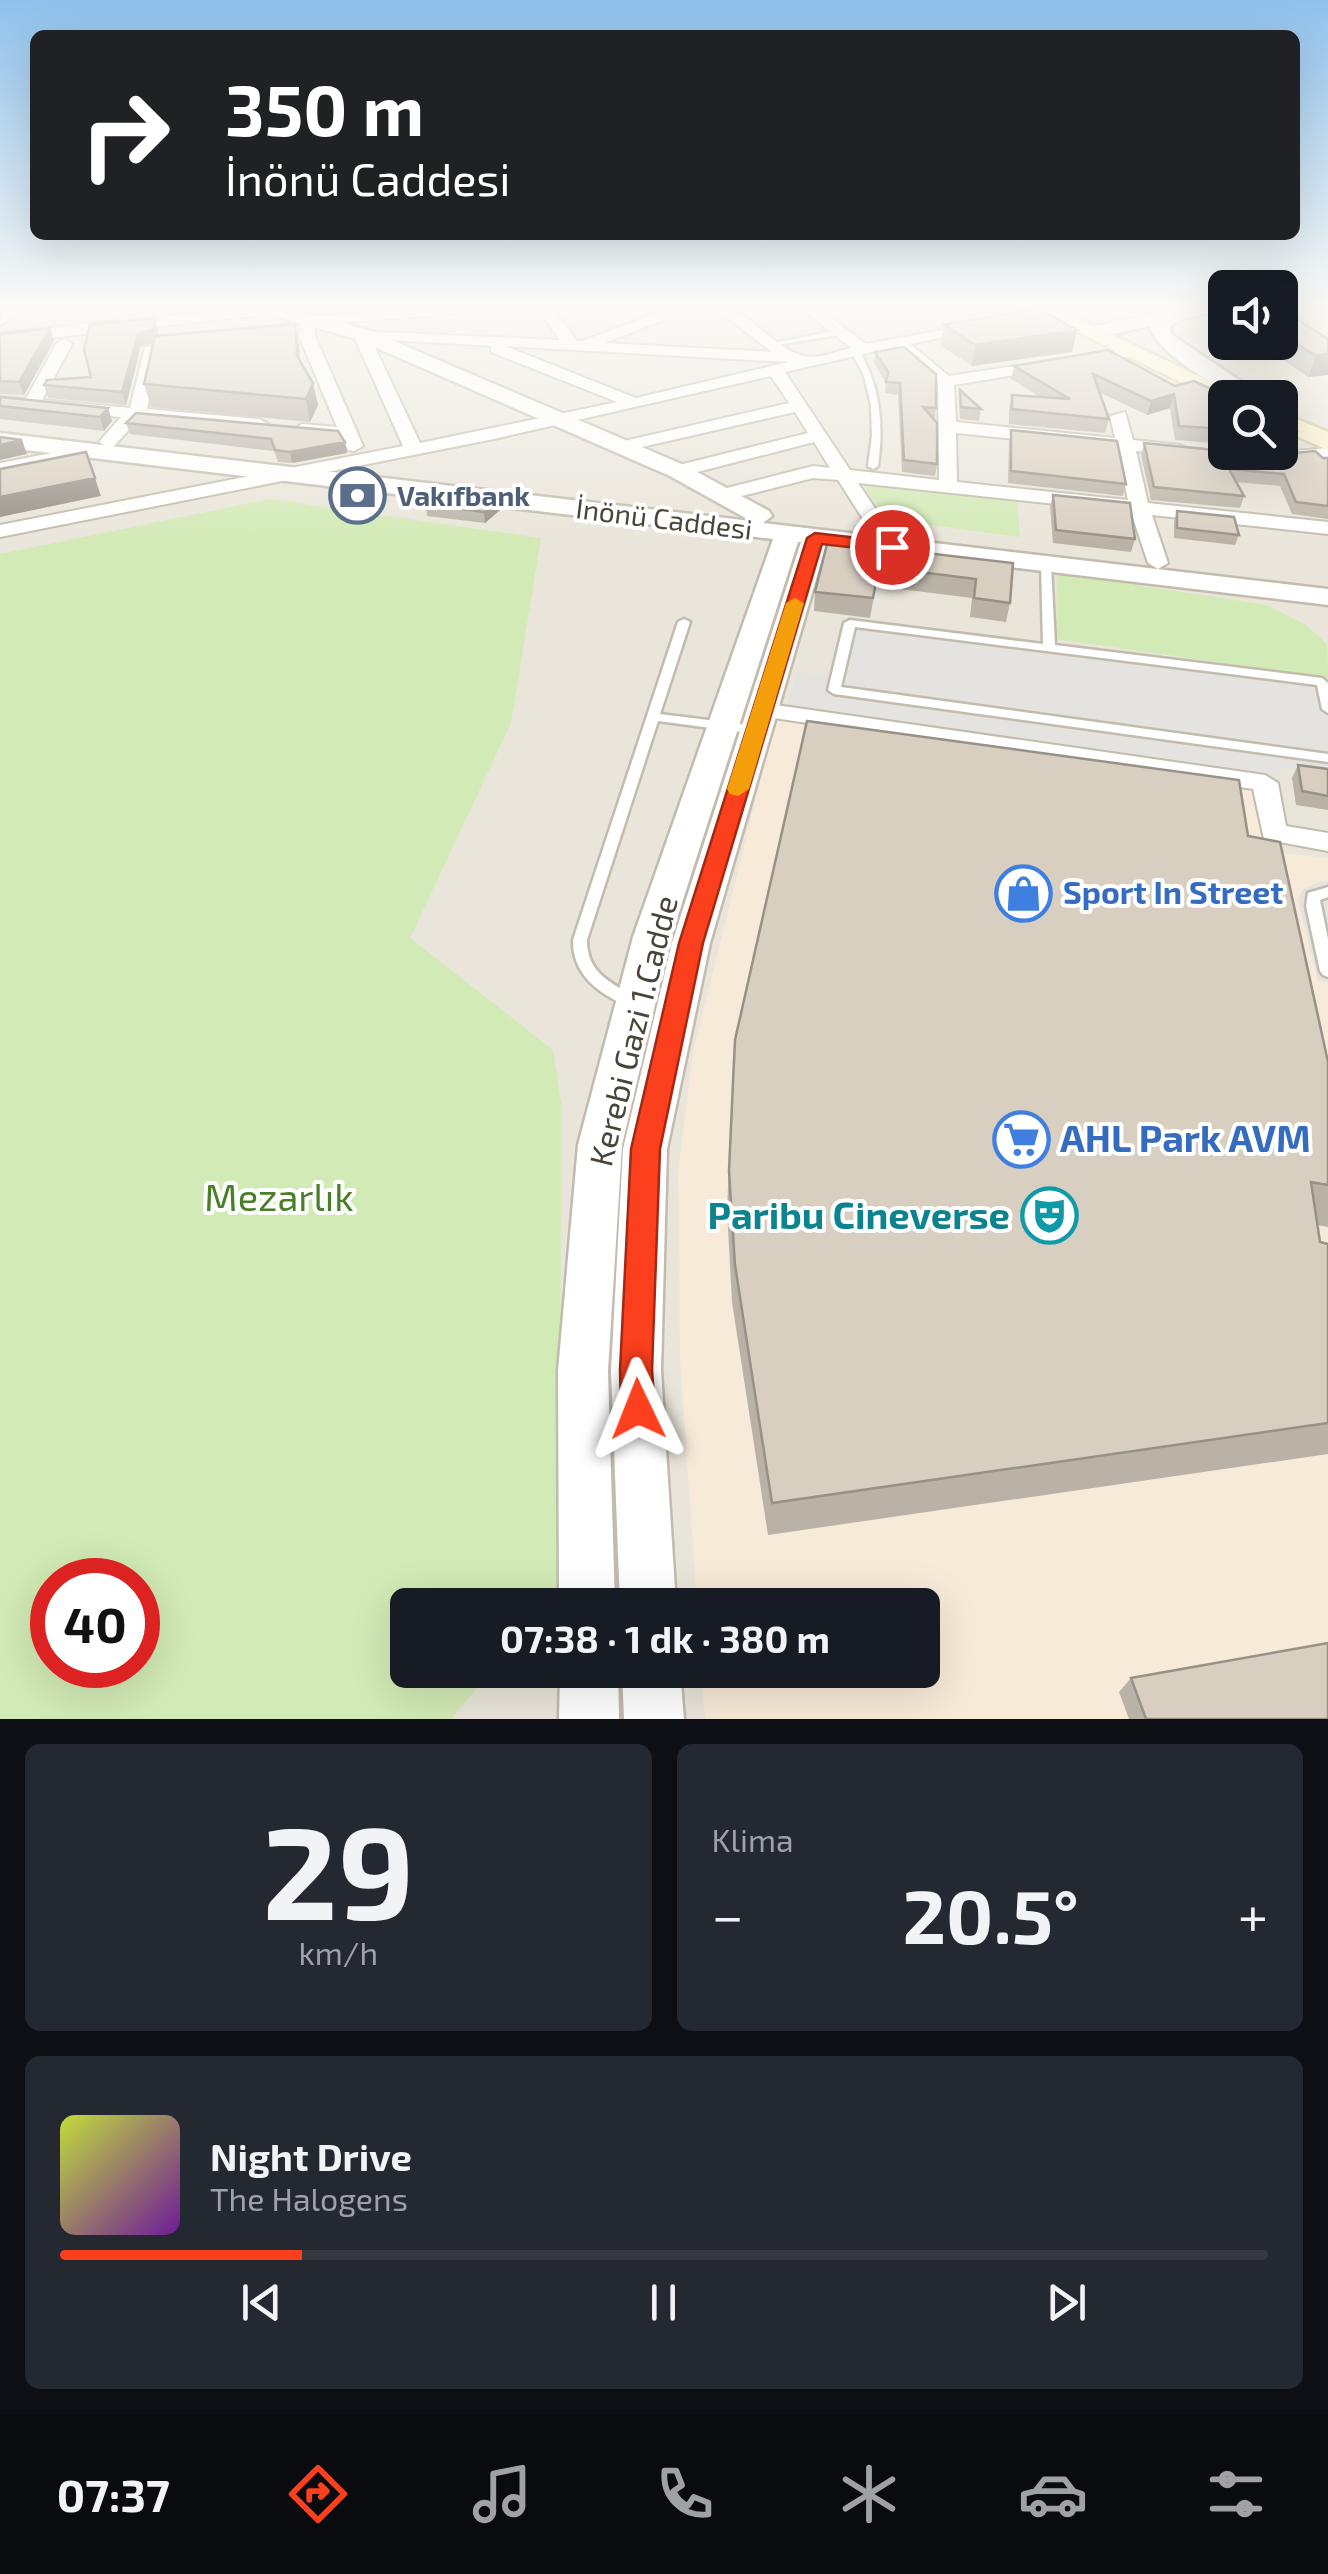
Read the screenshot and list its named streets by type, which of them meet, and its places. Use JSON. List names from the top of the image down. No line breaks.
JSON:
{"streets":{"street":["İnönü Caddesi","Kerebi Gazi 1.Cadde"]},"crossings":[["İnönü Caddesi","Kerebi Gazi 1.Cadde"]],"parks":["Mezarlık"],"places":{"bank":["Vakıfbank"],"shop":["Sport In Street"],"supermarket":["AHL Park AVM"],"theatre":["Paribu Cineverse"]},"page":{"turn":["350 m","İnönü Caddesi"],"limit":"40","trip":"07:38 · 1 dk · 380 m","tile":[["29","km/h"],"Klima"],"heat":["−","20.5°","+"],"song":["Night Drive","The Halogens"],"tabs":"07:37"}}
